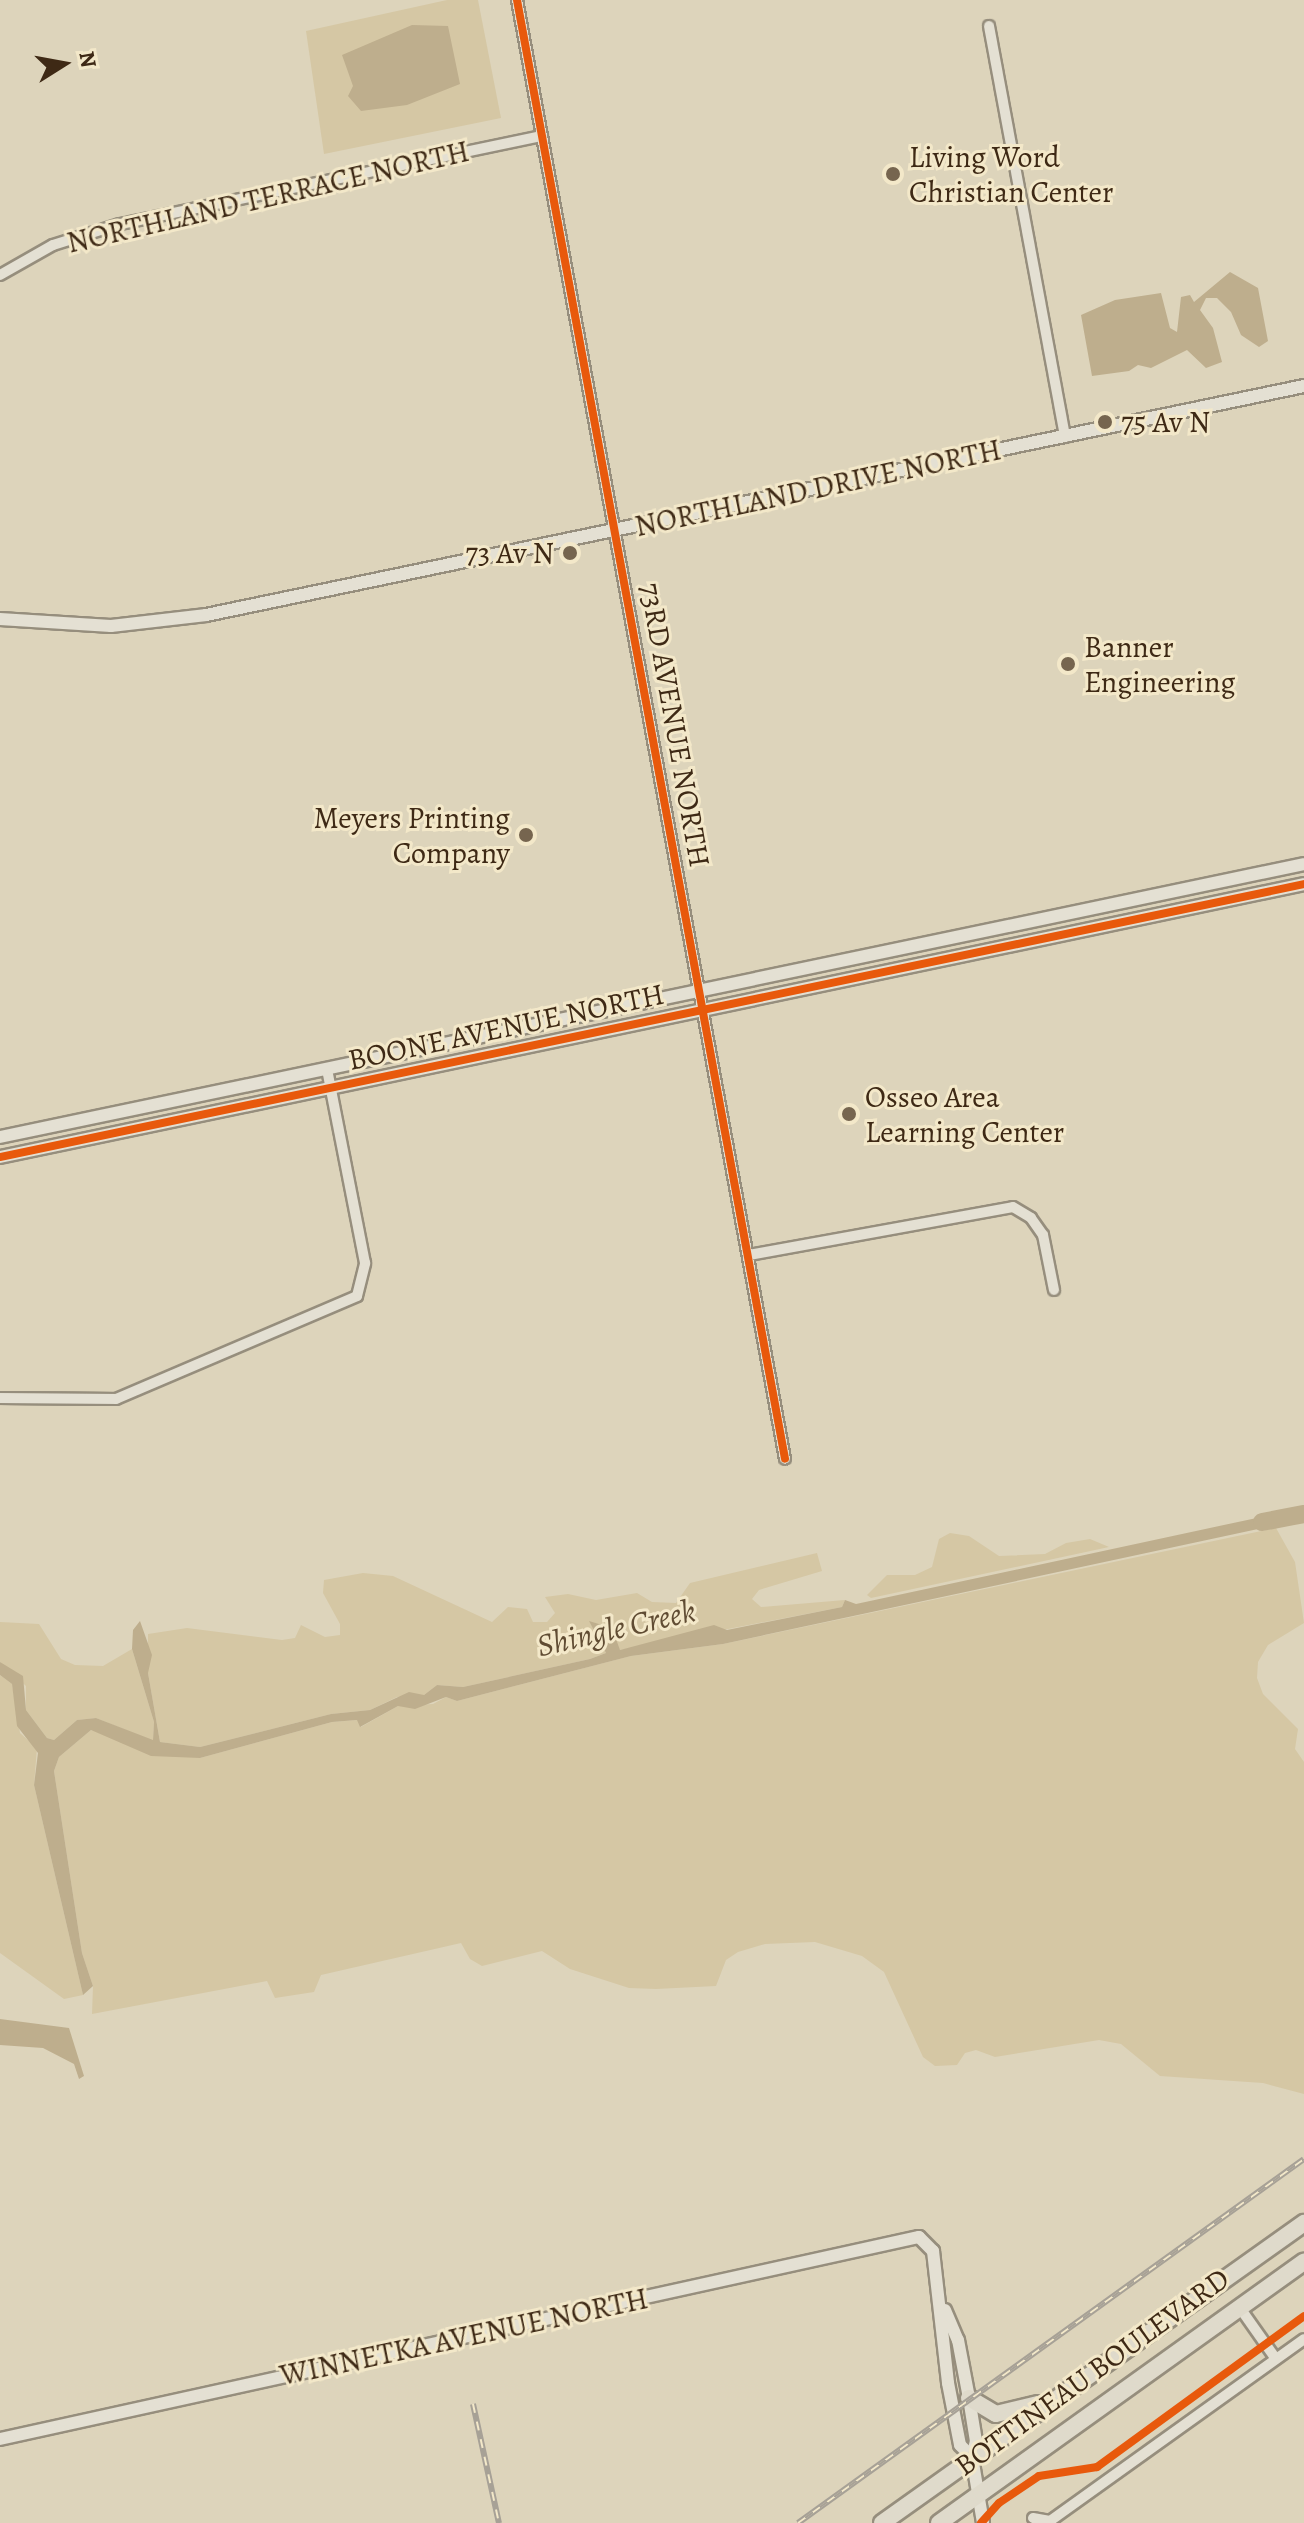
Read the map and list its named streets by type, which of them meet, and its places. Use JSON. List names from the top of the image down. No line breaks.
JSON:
{"streets":{"highway":["BOTTINEAU BOULEVARD"],"street":["NORTHLAND TERRACE NORTH","NORTHLAND DRIVE NORTH","73RD AVENUE NORTH","BOONE AVENUE NORTH","WINNETKA AVENUE NORTH"]},"crossings":[["NORTHLAND TERRACE NORTH","73RD AVENUE NORTH"],["NORTHLAND DRIVE NORTH","73RD AVENUE NORTH"],["73RD AVENUE NORTH","BOONE AVENUE NORTH"]],"water":["Shingle Creek"],"places":["Living Word Christian Center","75 Av N","73 Av N","Banner Engineering","Meyers Printing Company","Osseo Area Learning Center"],"north":"right"}
